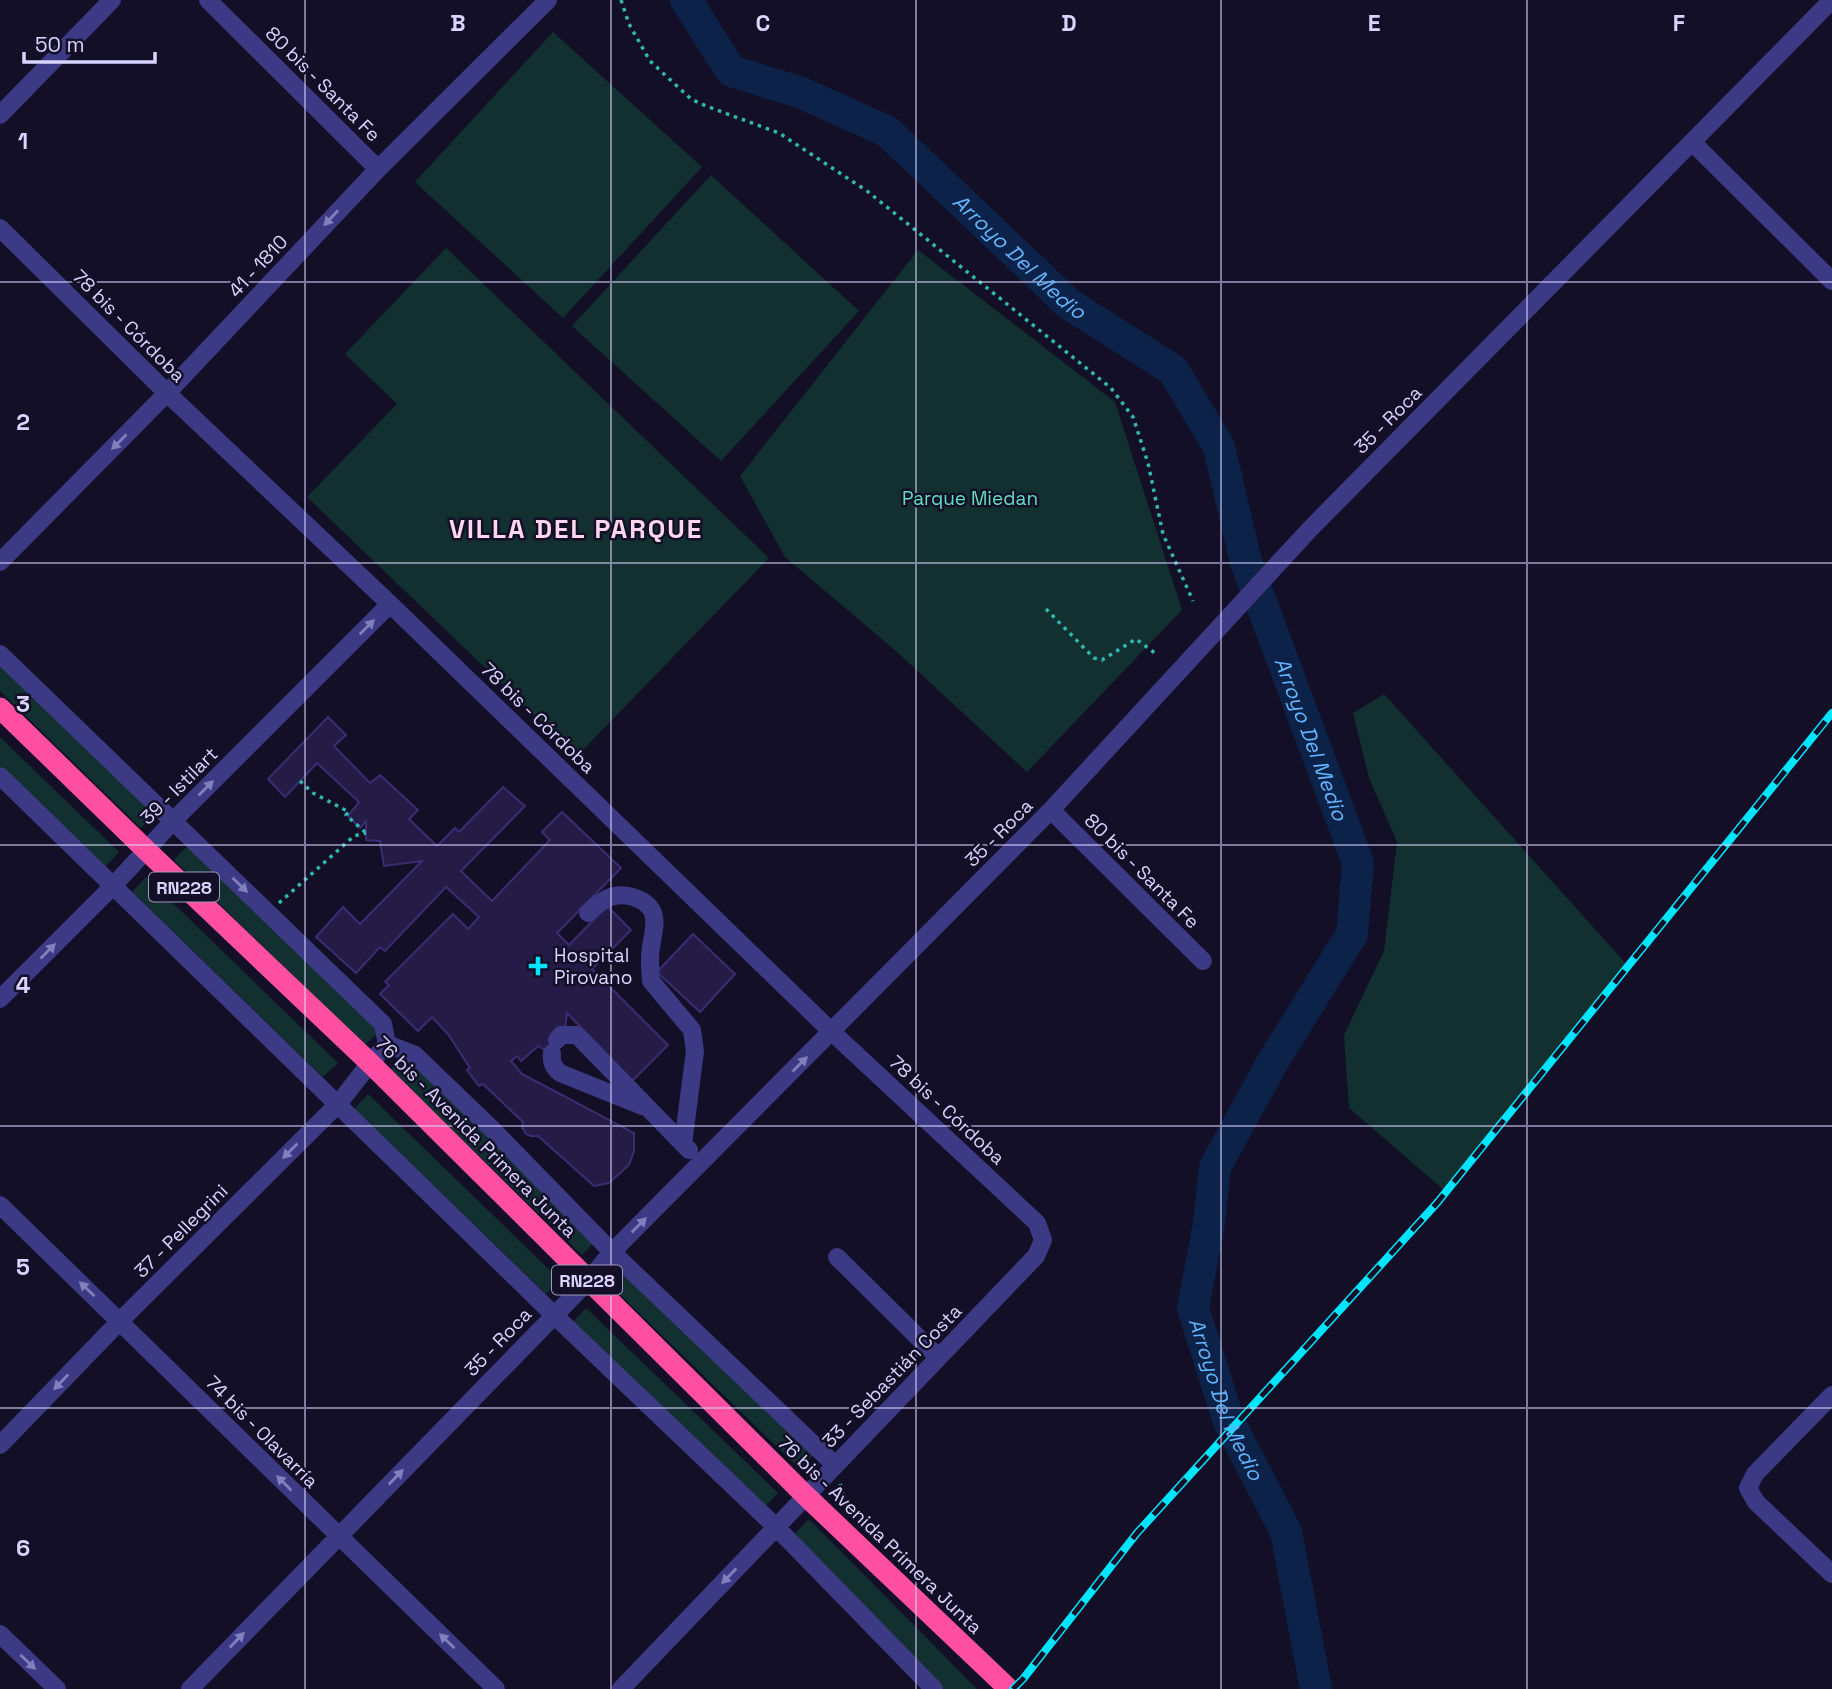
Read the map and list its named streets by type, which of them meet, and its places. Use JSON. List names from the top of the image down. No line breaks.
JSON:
{"streets":{"highway":["RN228","76 bis - Avenida Primera Junta"],"street":["80 bis - Santa Fe","41 - 1810","78 bis - Córdoba","35 - Roca","39 - Istilart","37 - Pellegrini","33 - Sebastián Costa","74 bis - Olavarría"]},"crossings":[["80 bis - Santa Fe","41 - 1810"],["80 bis - Santa Fe","35 - Roca"],["41 - 1810","78 bis - Córdoba"],["78 bis - Córdoba","35 - Roca"],["78 bis - Córdoba","39 - Istilart"],["78 bis - Córdoba","33 - Sebastián Costa"],["35 - Roca","76 bis - Avenida Primera Junta"],["35 - Roca","74 bis - Olavarría"],["39 - Istilart","76 bis - Avenida Primera Junta"],["76 bis - Avenida Primera Junta","37 - Pellegrini"],["76 bis - Avenida Primera Junta","33 - Sebastián Costa"],["37 - Pellegrini","74 bis - Olavarría"]],"one_way":["41 - 1810","35 - Roca","39 - Istilart","37 - Pellegrini","33 - Sebastián Costa","74 bis - Olavarría"],"districts":["VILLA DEL PARQUE"],"water":["Arroyo Del Medio"],"parks":["Parque Miedan"],"places":{"health":["Hospital Pirovano"]},"scale_bar":"50 m","grid":{"columns":["B","C","D","E","F"],"rows":["1","2","3","4","5","6"]}}
